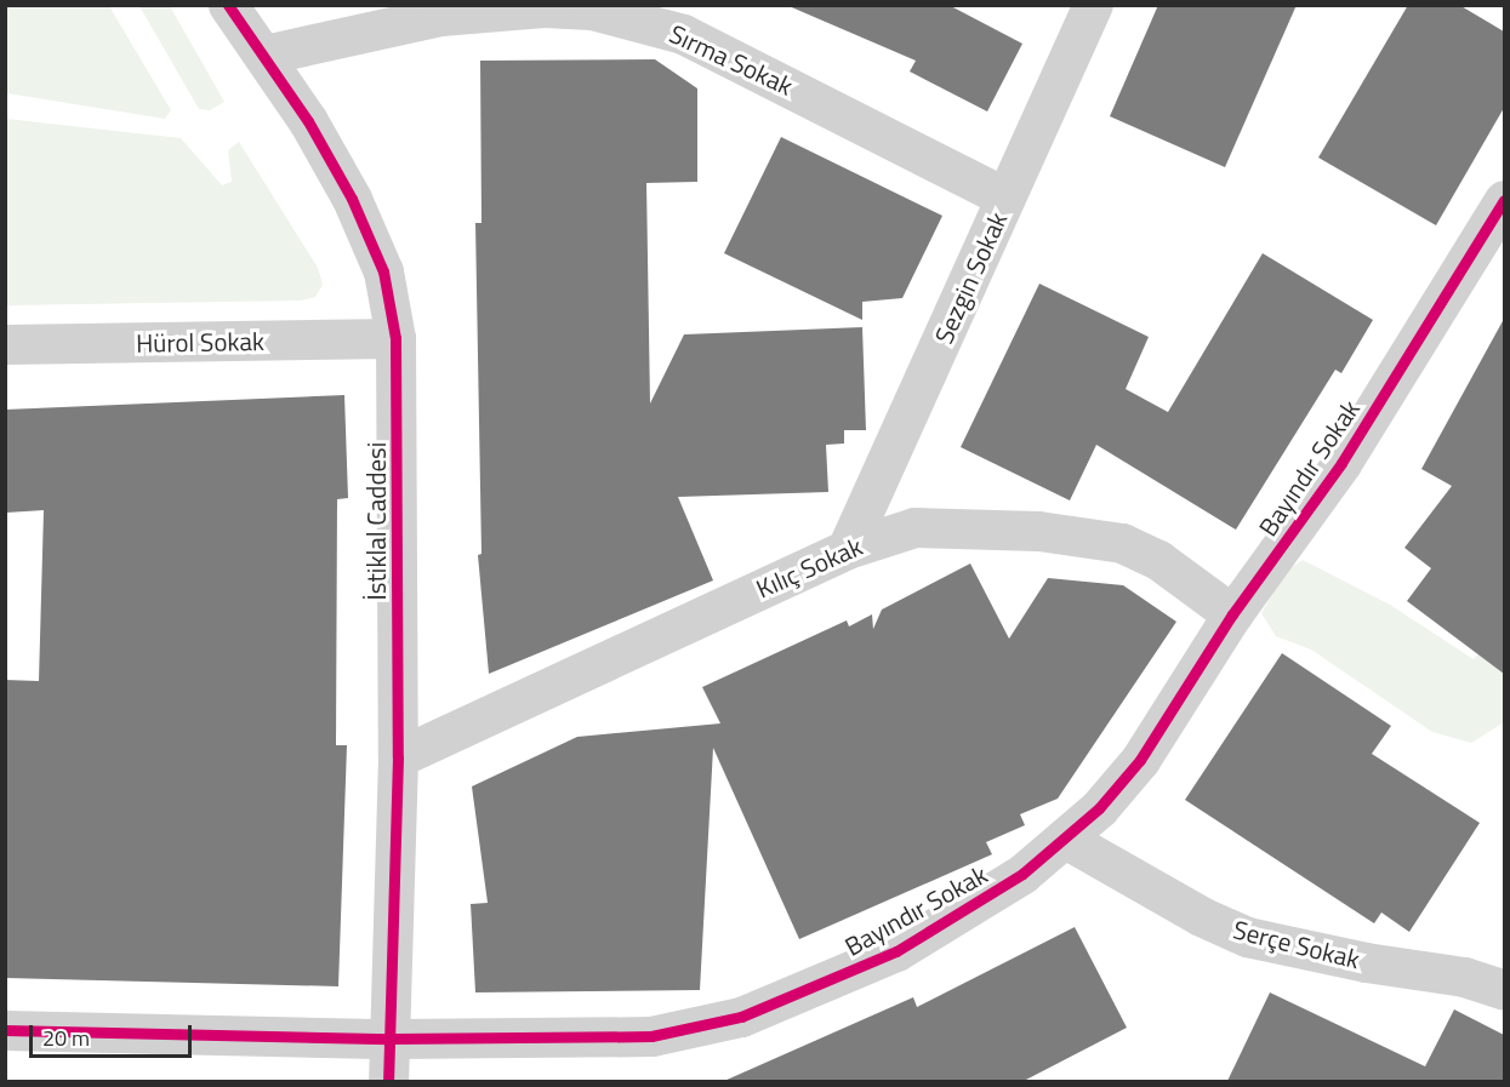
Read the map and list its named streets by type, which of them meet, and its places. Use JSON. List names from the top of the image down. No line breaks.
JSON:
{"streets":{"street":["Sırma Sokak","Sezgin Sokak","Hürol Sokak","Bayındır Sokak","İstiklal Caddesi","Kılıç Sokak","Serçe Sokak"]},"crossings":[["Sırma Sokak","Sezgin Sokak"],["Sırma Sokak","İstiklal Caddesi"],["Sezgin Sokak","Kılıç Sokak"],["Hürol Sokak","İstiklal Caddesi"],["Bayındır Sokak","İstiklal Caddesi"],["Bayındır Sokak","Kılıç Sokak"],["Bayındır Sokak","Serçe Sokak"],["İstiklal Caddesi","Kılıç Sokak"]],"scale_bar":"20 m"}
